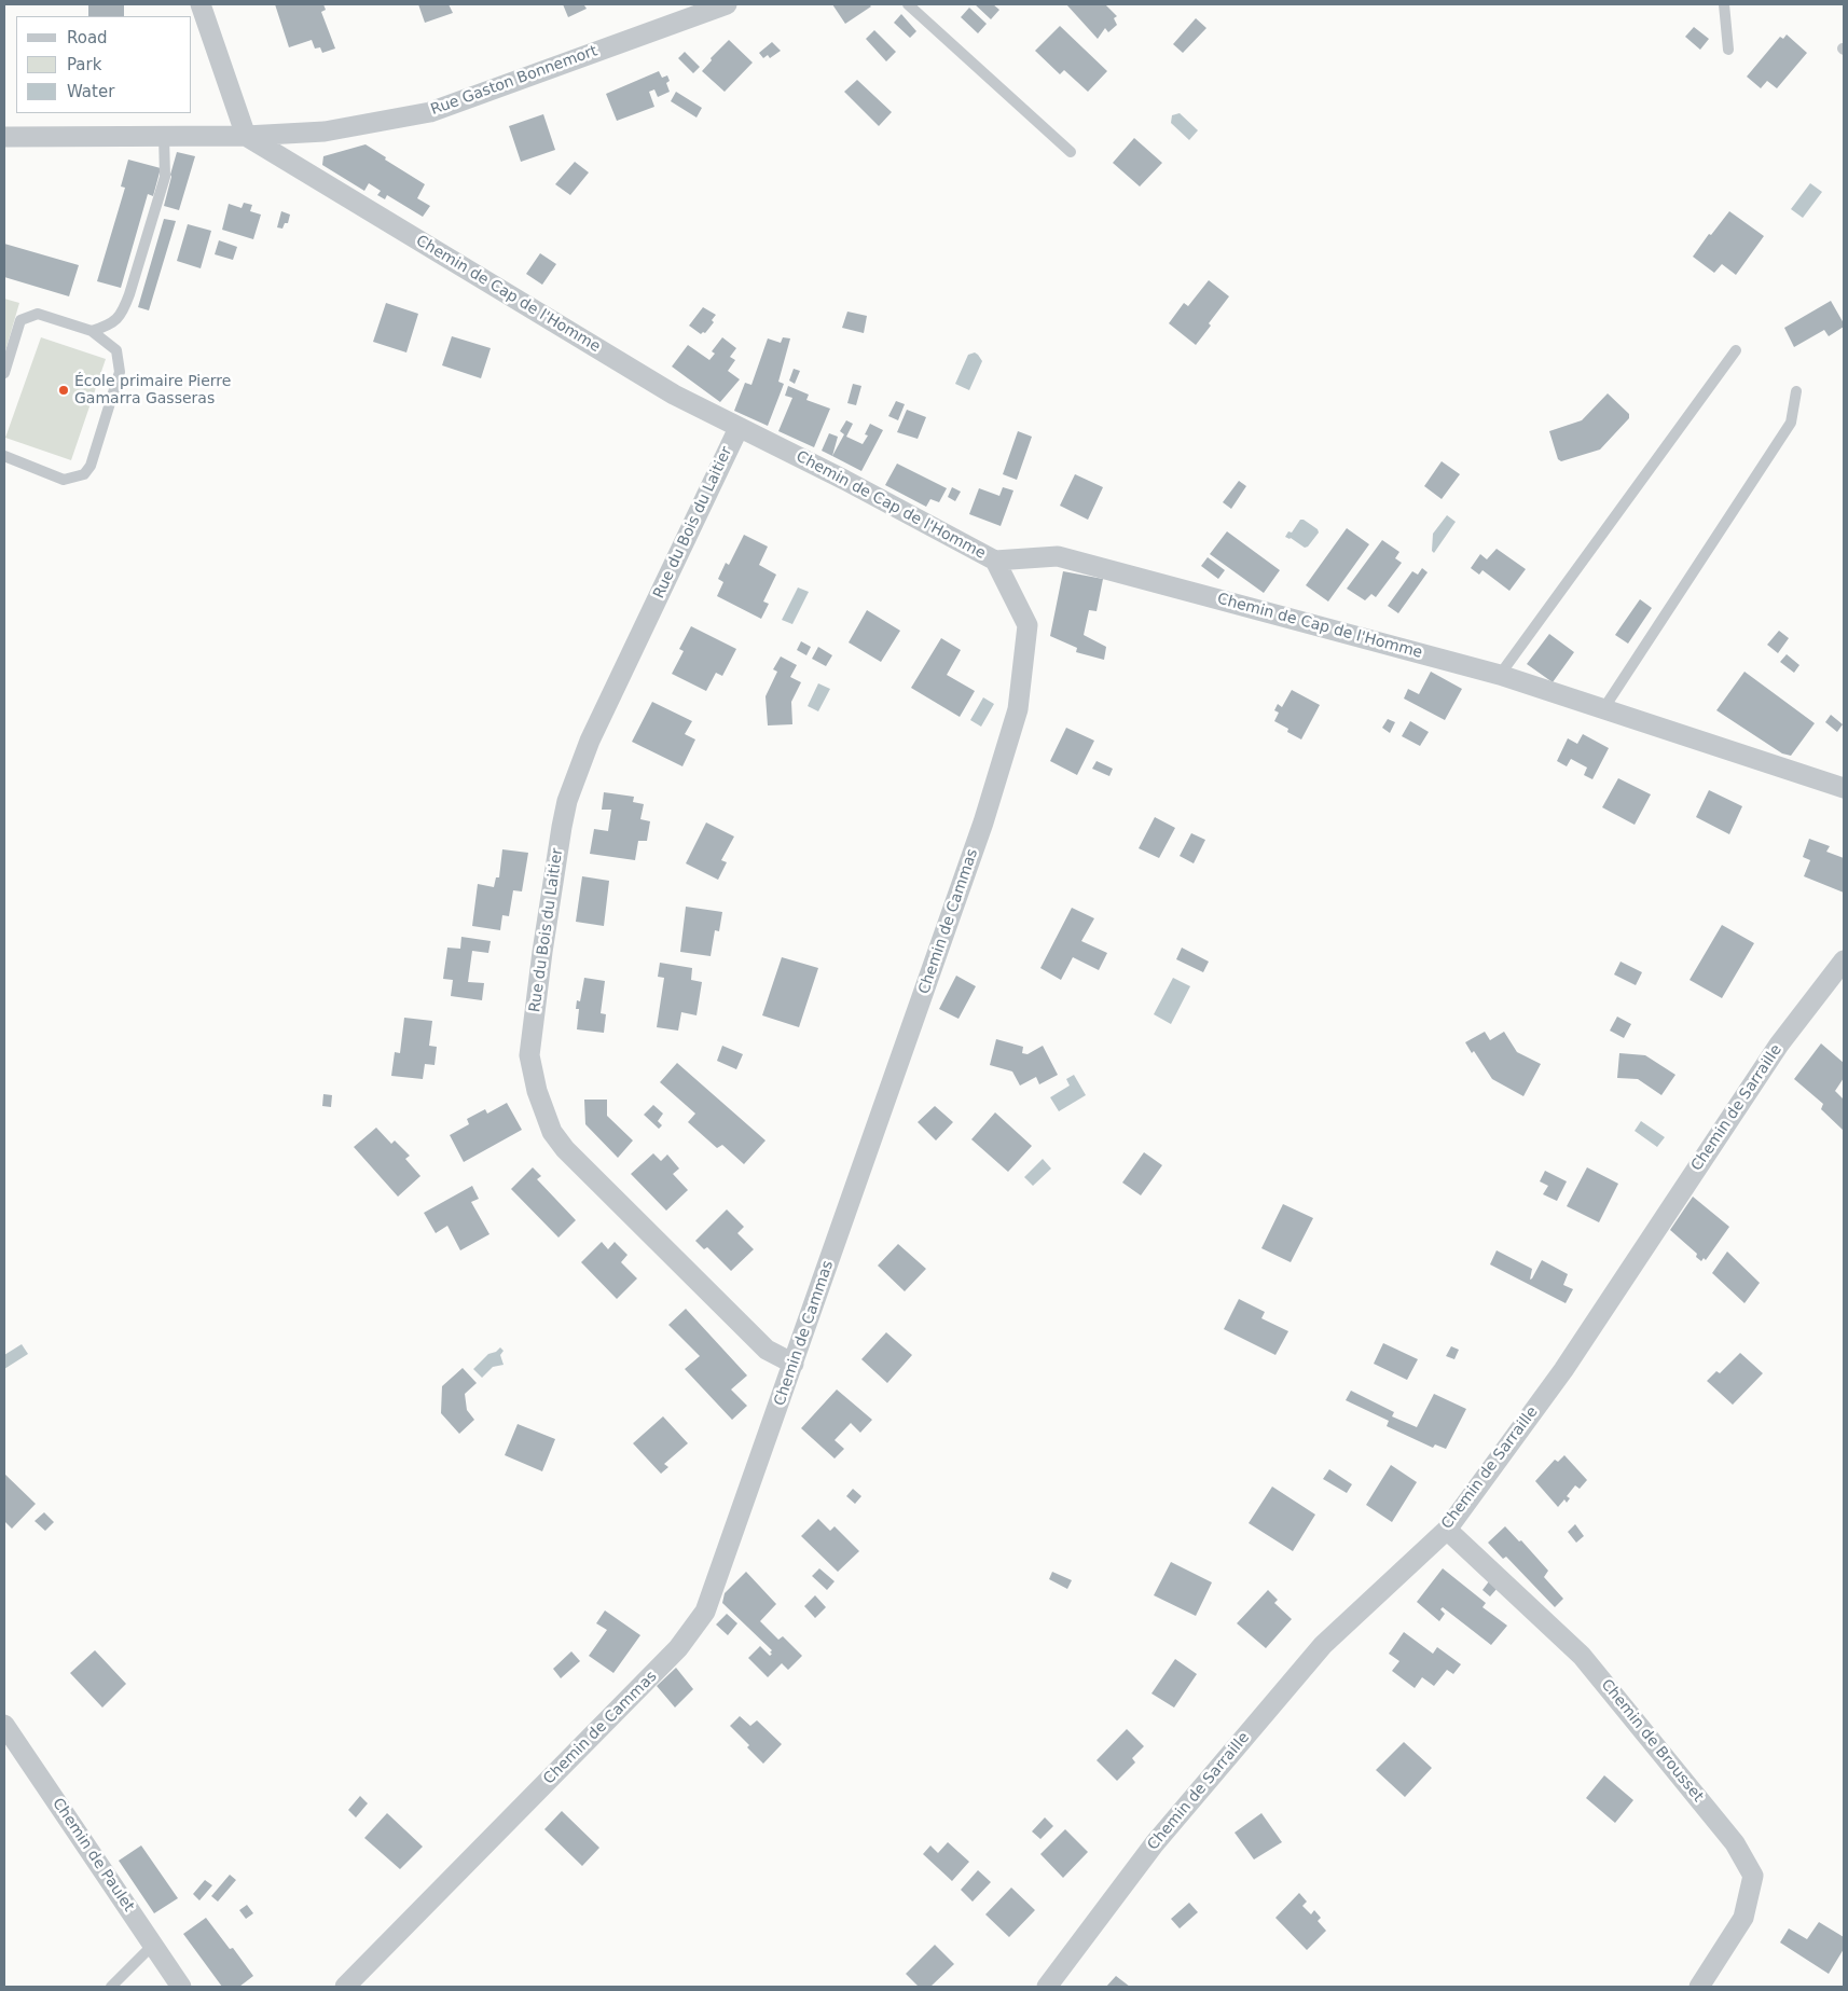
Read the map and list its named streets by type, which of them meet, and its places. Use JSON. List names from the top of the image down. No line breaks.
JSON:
{"streets":{"street":["Rue Gaston Bonnemort","Chemin de Cap de l'Homme","Rue du Bois du Laitier","Chemin de Cammas","Chemin de Sarraille","Chemin de Brousset","Chemin de Paulet"]},"crossings":[["Rue Gaston Bonnemort","Chemin de Cap de l'Homme"],["Chemin de Cap de l'Homme","Rue du Bois du Laitier"],["Chemin de Cap de l'Homme","Chemin de Cammas"],["Rue du Bois du Laitier","Chemin de Cammas"],["Chemin de Sarraille","Chemin de Brousset"]],"places":["École primaire Pierre Gamarra Gasseras"],"legend":["Road","Park","Water"]}
